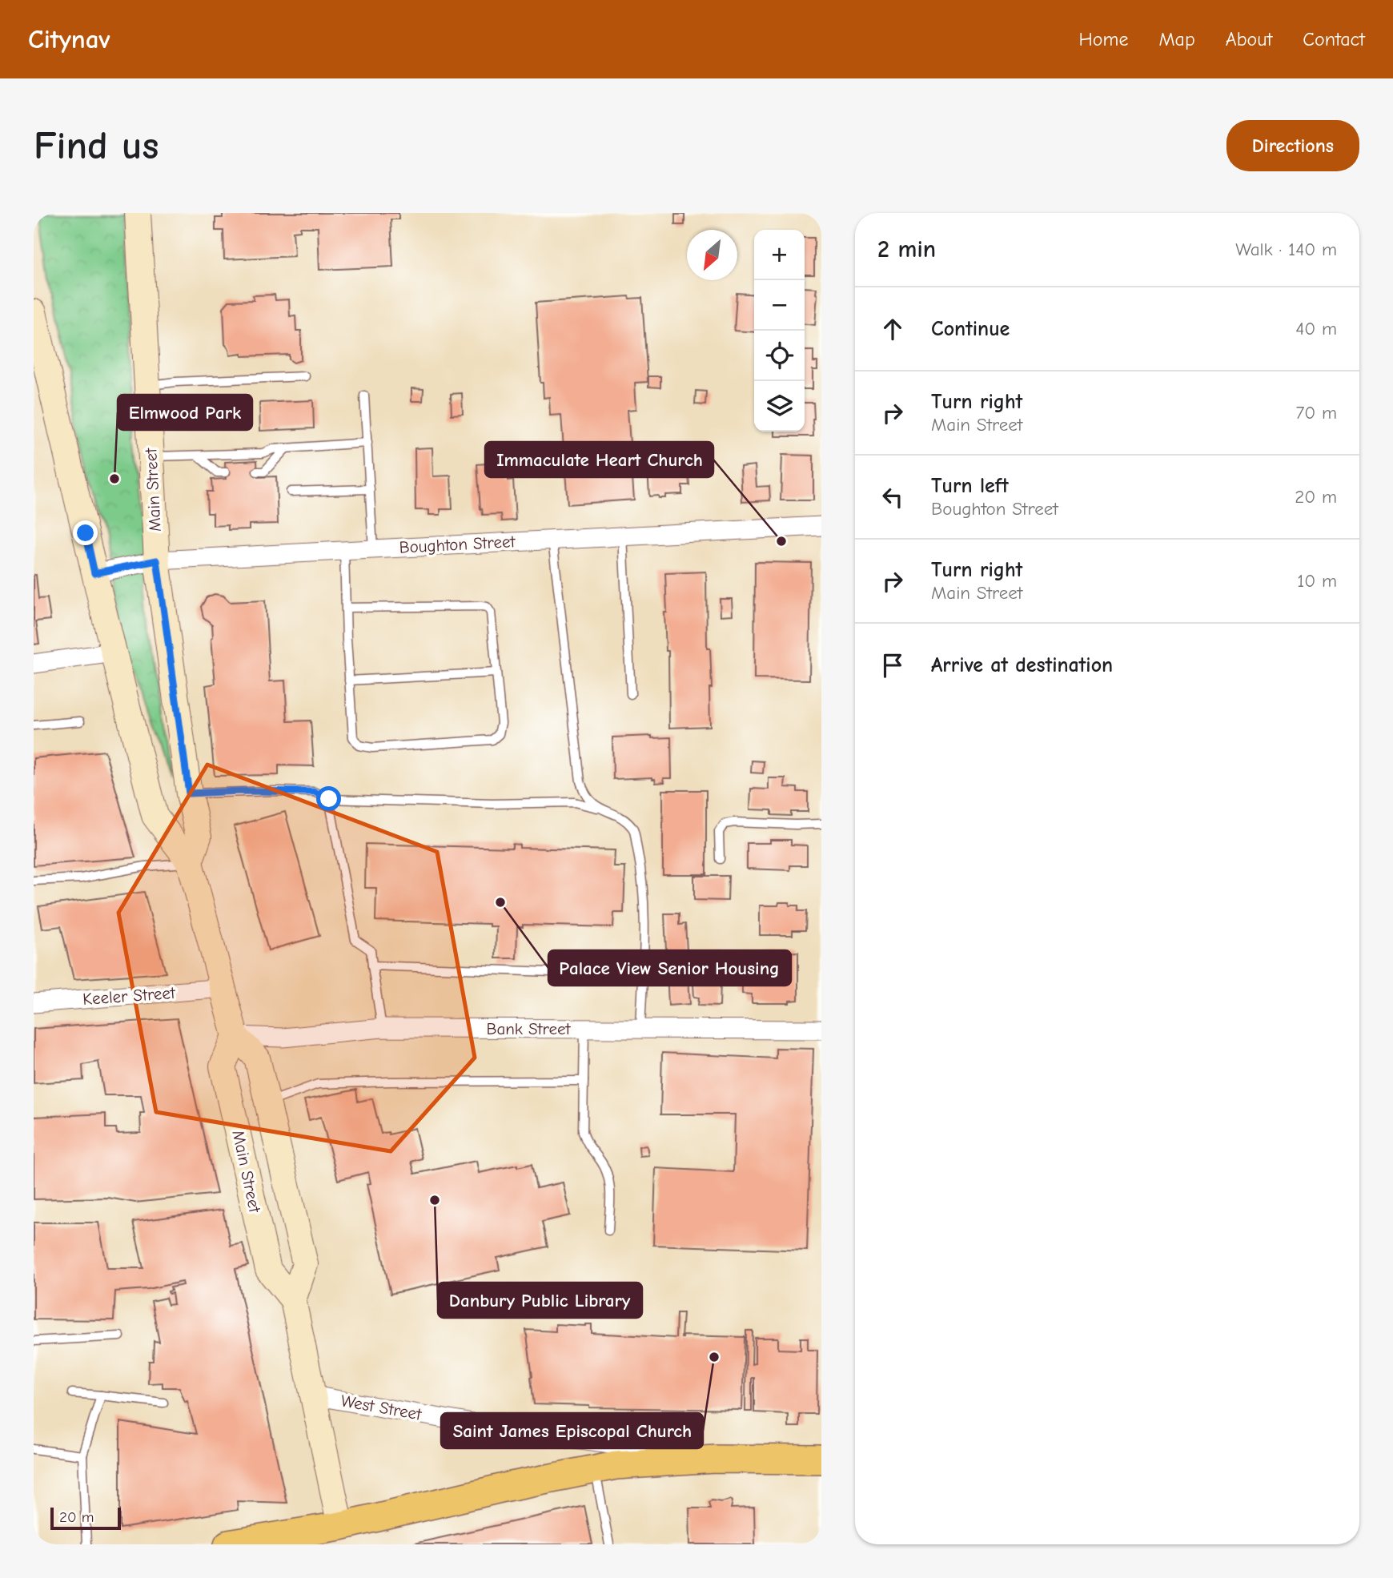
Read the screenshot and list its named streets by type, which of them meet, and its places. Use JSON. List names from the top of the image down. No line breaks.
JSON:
{"streets":{"main road":["Main Street","West Street"],"street":["Boughton Street","Keeler Street","Bank Street"]},"crossings":[["Main Street","Boughton Street"],["Main Street","Bank Street"],["Main Street","West Street"]],"places":["Elmwood Park","Immaculate Heart Church","Palace View Senior Housing","Danbury Public Library","Saint James Episcopal Church"],"scale_bar":"20 m","north":"bottom left","page":{"header":"Citynav","nav":["Home","Map","About","Contact"],"buttons":"Directions","title":"Find us","heading":["2 min","Walk · 140 m"],"map_buttons":["+","−"],"list":[["Continue","40 m"],["Turn right","Main Street","70 m"],["Turn left","Boughton Street","20 m"],["Turn right","Main Street","10 m"],"Arrive at destination"],"scale":"20 m"}}
